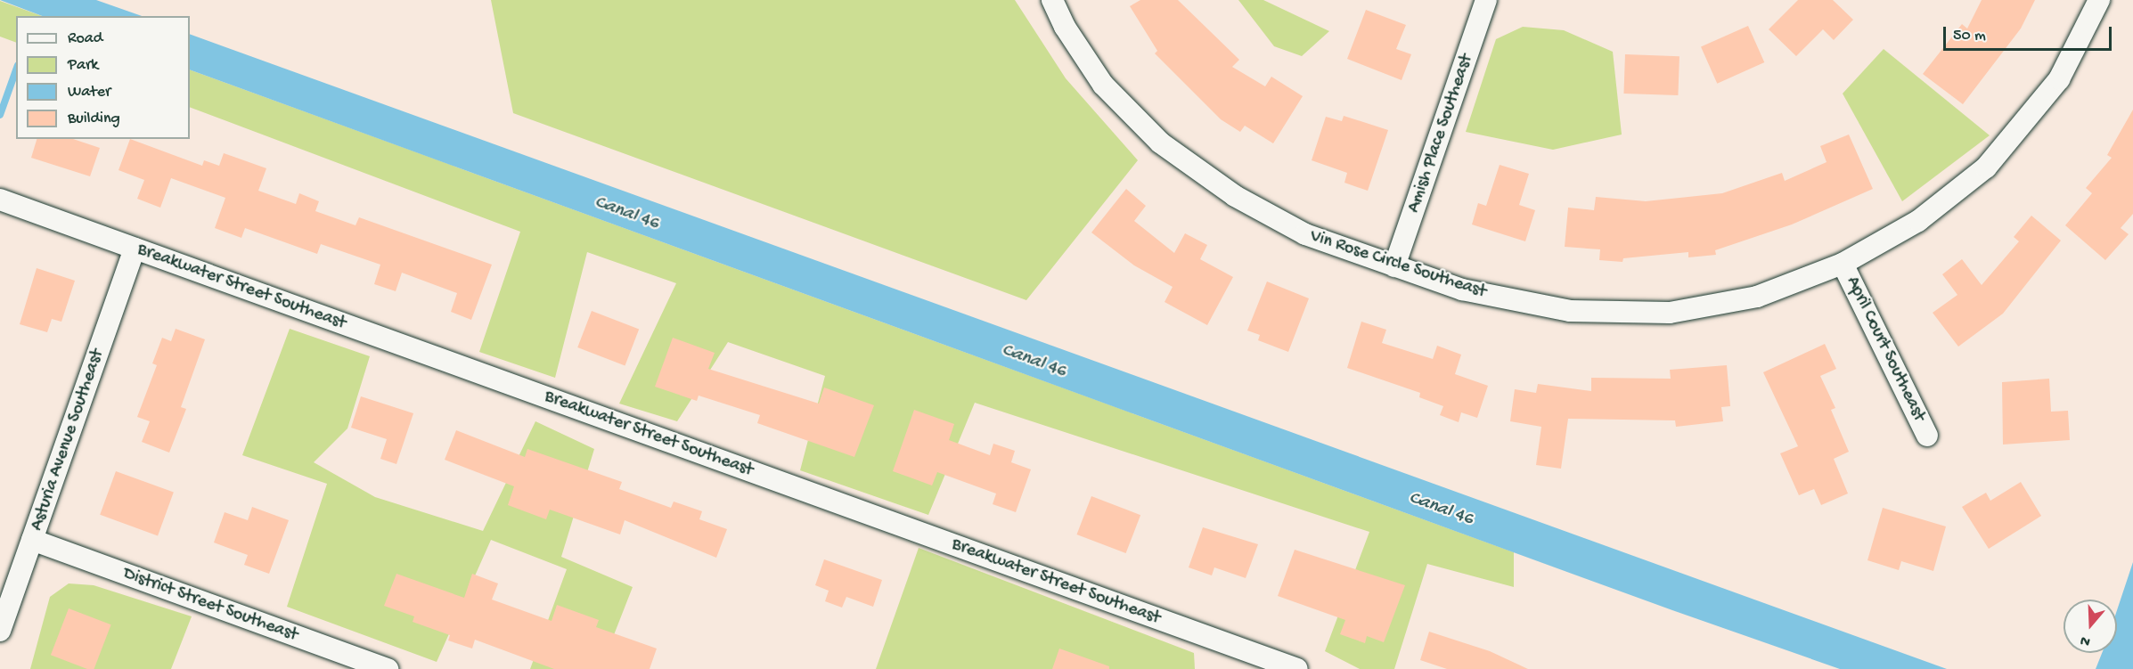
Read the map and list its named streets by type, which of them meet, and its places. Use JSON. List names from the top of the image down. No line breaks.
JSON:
{"streets":{"street":["Amish Place Southeast","Vin Rose Circle Southeast","Breakwater Street Southeast","April Court Southeast","Asturia Avenue Southeast","District Street Southeast"]},"crossings":[["Amish Place Southeast","Vin Rose Circle Southeast"],["Vin Rose Circle Southeast","April Court Southeast"],["Breakwater Street Southeast","Asturia Avenue Southeast"],["Asturia Avenue Southeast","District Street Southeast"]],"water":["Canal 46"],"legend":["Road","Park","Water","Building"],"scale_bar":"50 m","north":"bottom"}
